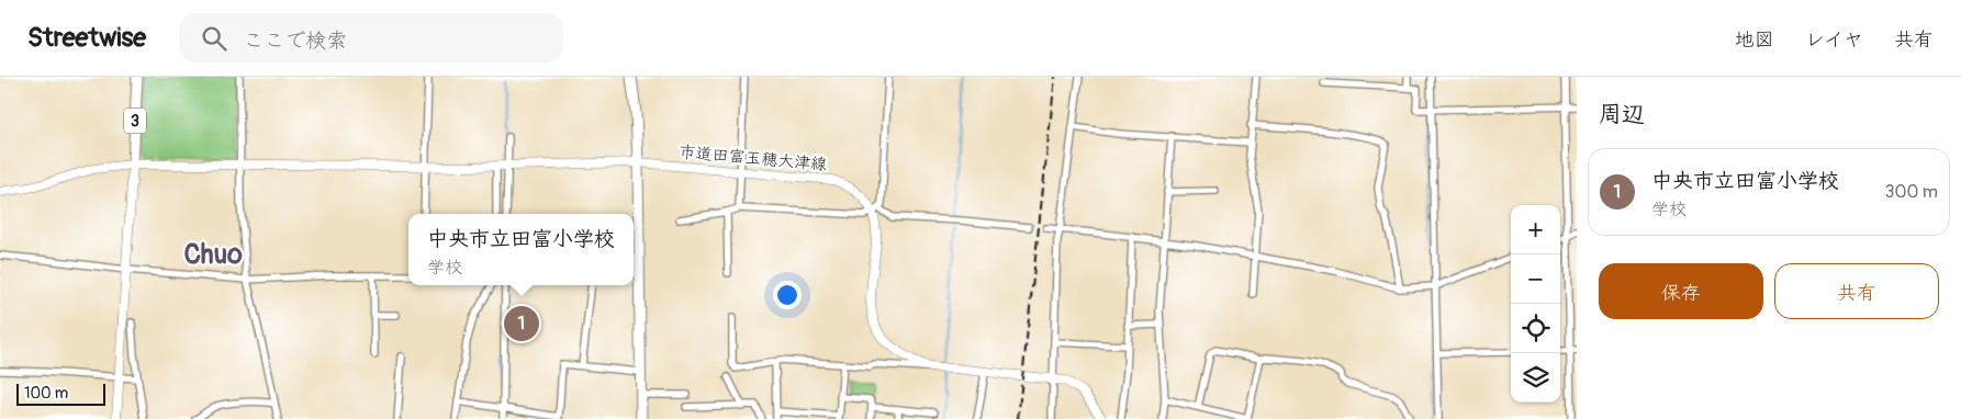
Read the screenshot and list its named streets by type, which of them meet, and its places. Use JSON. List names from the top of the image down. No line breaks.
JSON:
{"streets":{"main road":["3"],"street":["市道田富玉穂大津線"]},"crossings":[["3","市道田富玉穂大津線"]],"districts":["Chuo"],"scale_bar":"100 m","page":{"header":"Streetwise","search":"ここで検索","nav":["地図","レイヤ","共有"],"heading":"周辺","list":[{"mark":"1","name":"中央市立田富小学校","note":"学校","value":"300 m"}],"map_buttons":["+","−"],"popup":["中央市立田富小学校","学校"],"buttons":["保存","共有"],"pins":"1","scale":"100 m"}}
